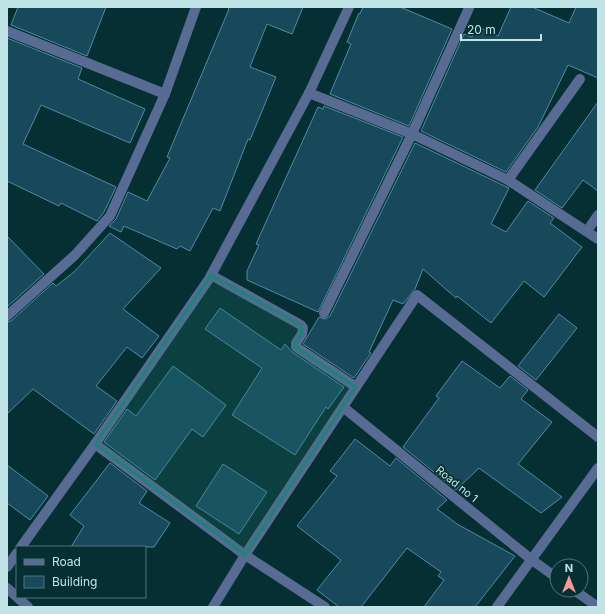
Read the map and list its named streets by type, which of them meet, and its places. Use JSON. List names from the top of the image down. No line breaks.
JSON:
{"streets":{"street":["Road no 1"]},"legend":["Road","Building"],"scale_bar":"20 m","north":"top"}
